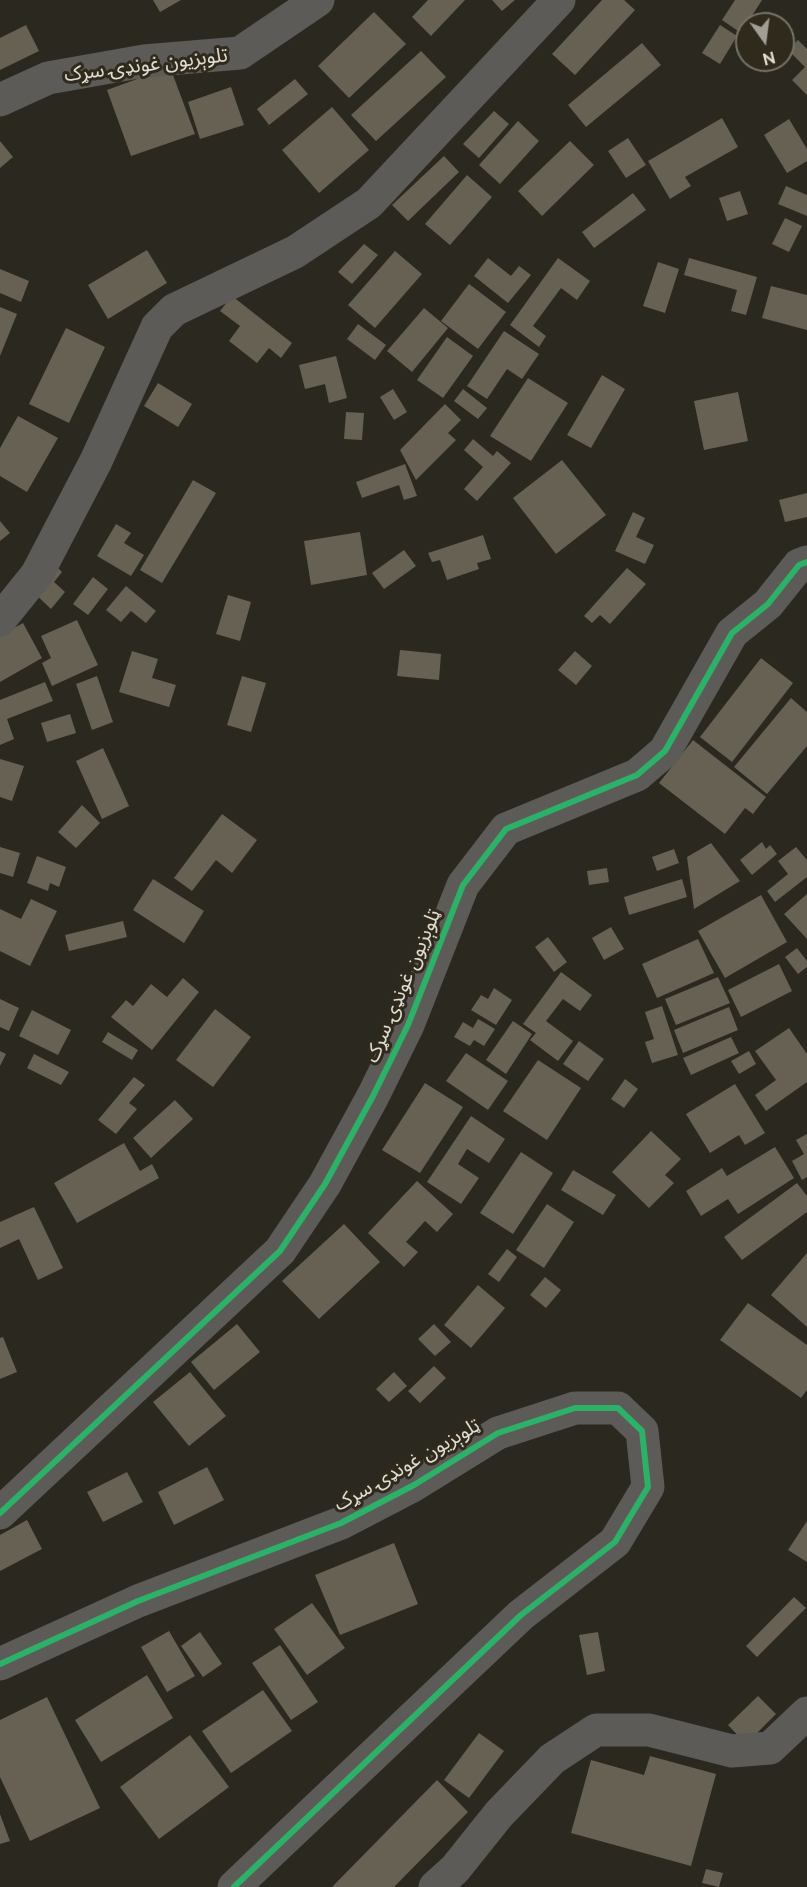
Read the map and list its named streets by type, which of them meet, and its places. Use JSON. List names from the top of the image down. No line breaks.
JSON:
{"streets":{"street":["تلوېزيون غونډۍ سړک","ټلوېزيون غونډۍ سړک"]},"north":"bottom"}
